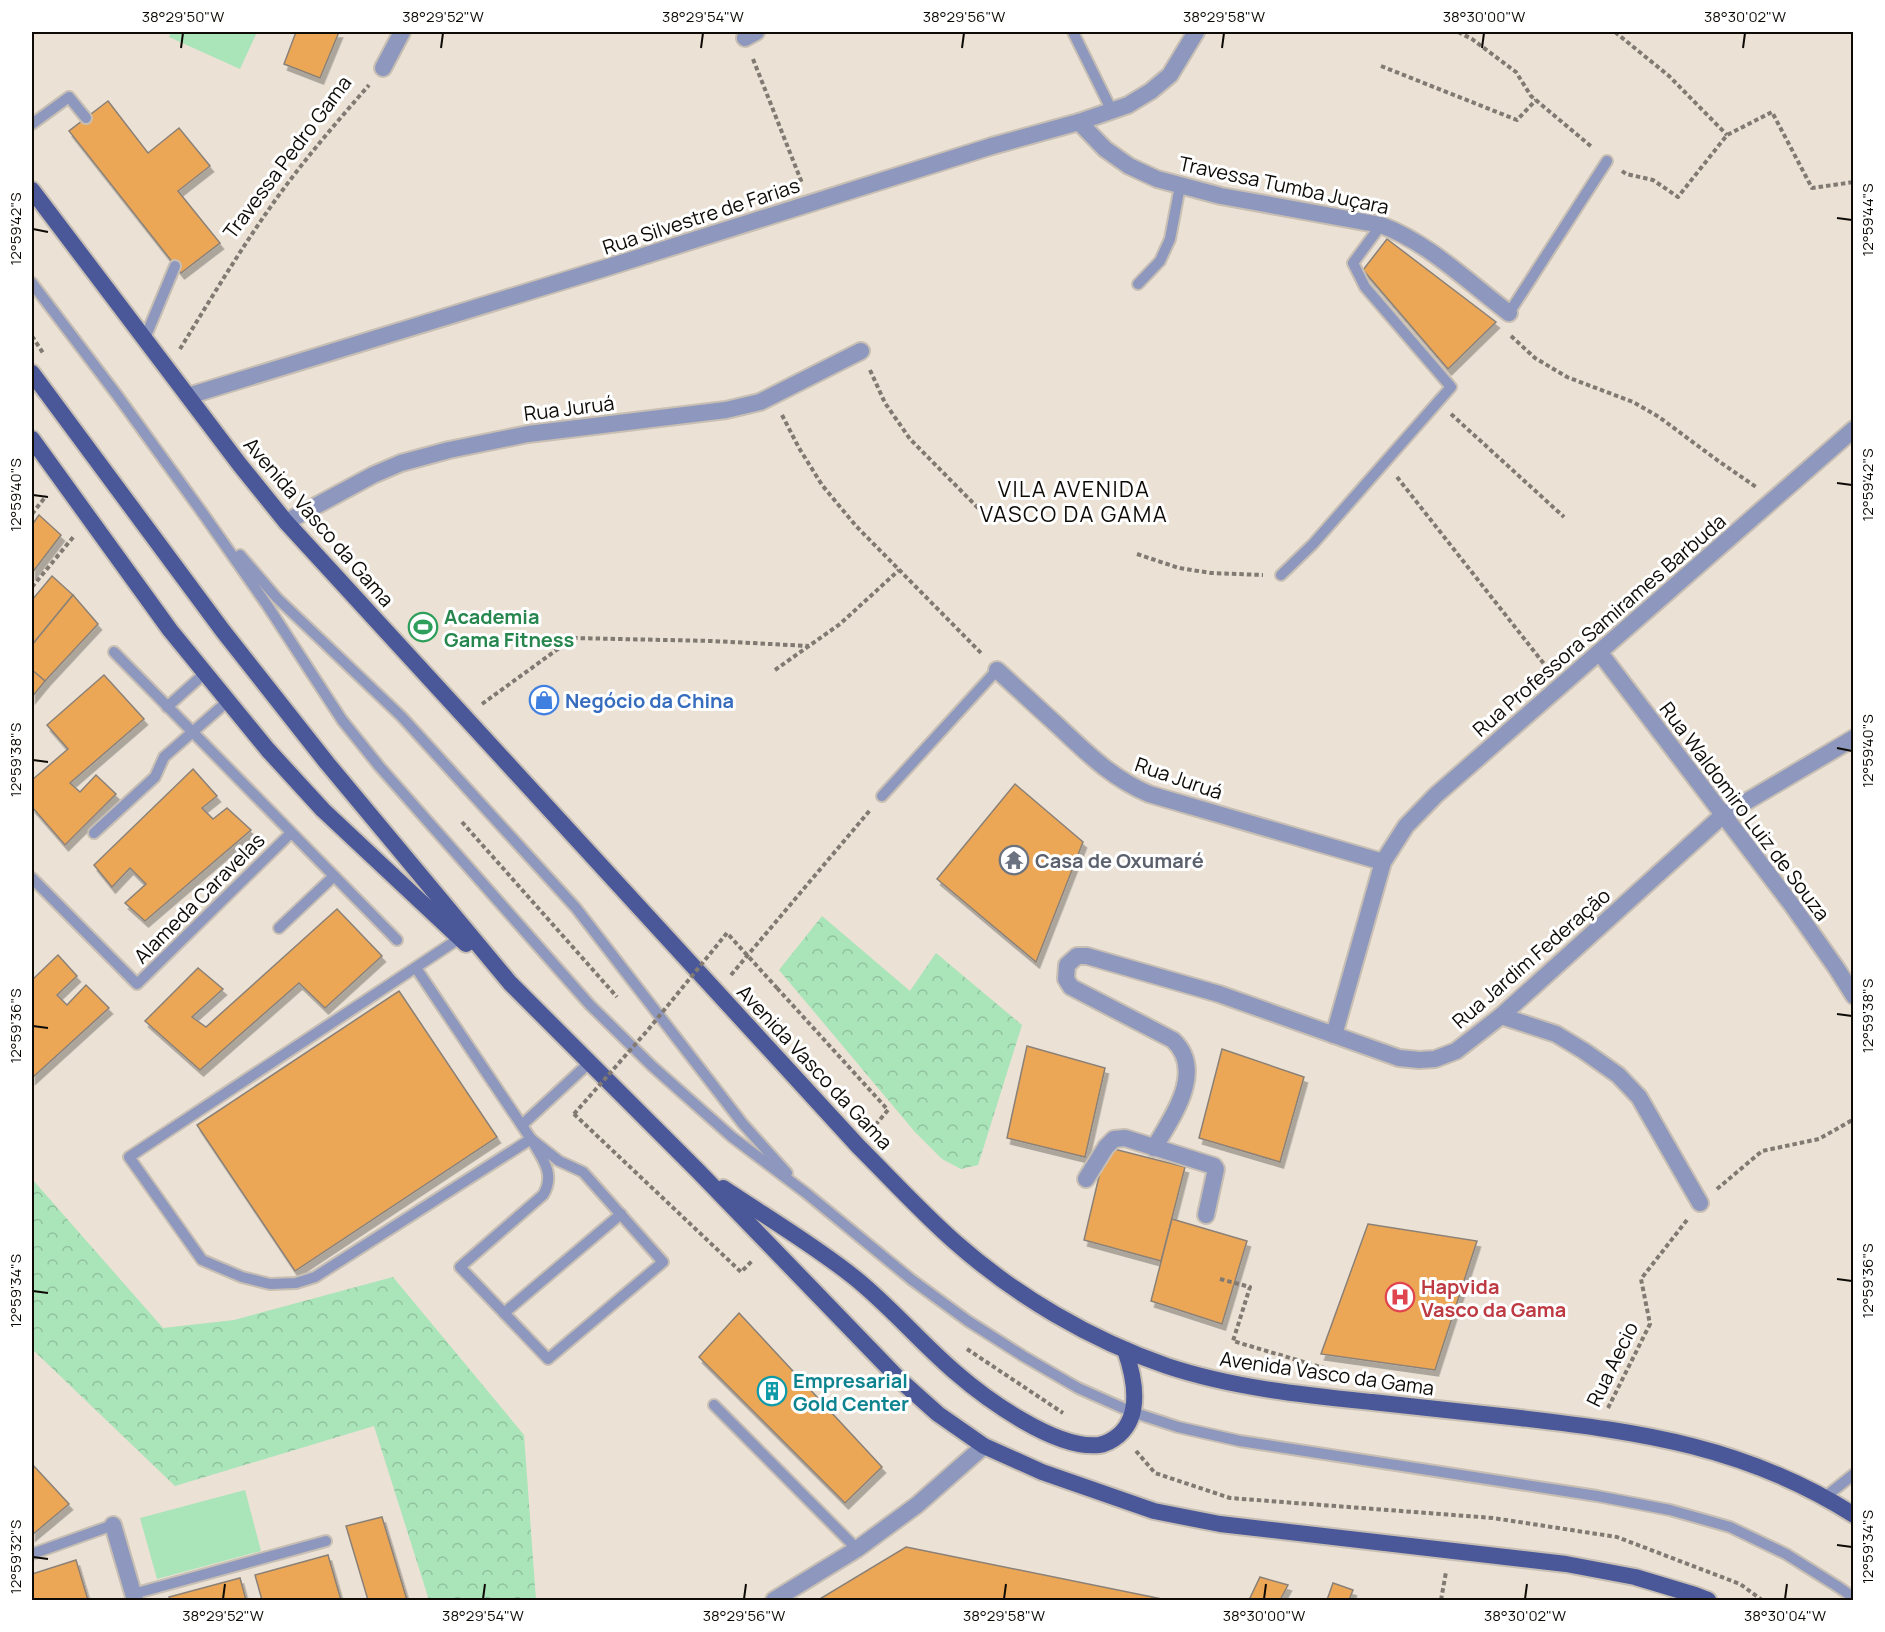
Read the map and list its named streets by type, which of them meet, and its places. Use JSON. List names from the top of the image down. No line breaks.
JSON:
{"streets":{"main road":["Avenida Vasco da Gama"],"street":["Travessa Tumba Juçara","Rua Silvestre de Farias","Rua Juruá","Rua Professora Samirames Barbuda","Rua Waldomiro Luiz de Souza","Rua Jardim Federação"],"lane":["Alameda Caravelas"],"path":["Travessa Pedro Gama","Rua Aecio"]},"crossings":[["Travessa Pedro Gama","Avenida Vasco da Gama"],["Travessa Tumba Juçara","Rua Silvestre de Farias"],["Rua Silvestre de Farias","Avenida Vasco da Gama"],["Rua Juruá","Avenida Vasco da Gama"],["Rua Juruá","Rua Professora Samirames Barbuda"],["Avenida Vasco da Gama","Rua Aecio"],["Rua Professora Samirames Barbuda","Rua Waldomiro Luiz de Souza"],["Rua Waldomiro Luiz de Souza","Rua Jardim Federação"]],"districts":["VILA AVENIDA VASCO DA GAMA"],"places":{"sports":["Academia Gama Fitness"],"shop":["Negócio da China"],"temple":["Casa de Oxumaré"],"hospital":["Hapvida Vasco da Gama"],"building":["Empresarial Gold Center"]},"coordinates":["38°29'50\"W","38°29'52\"W","38°29'54\"W","38°29'56\"W","38°29'58\"W","38°30'00\"W","38°30'02\"W","12°59'44\"S","12°59'42\"S","12°59'40\"S","12°59'38\"S","12°59'36\"S","12°59'34\"S","12°59'32\"S","38°30'04\"W"]}
